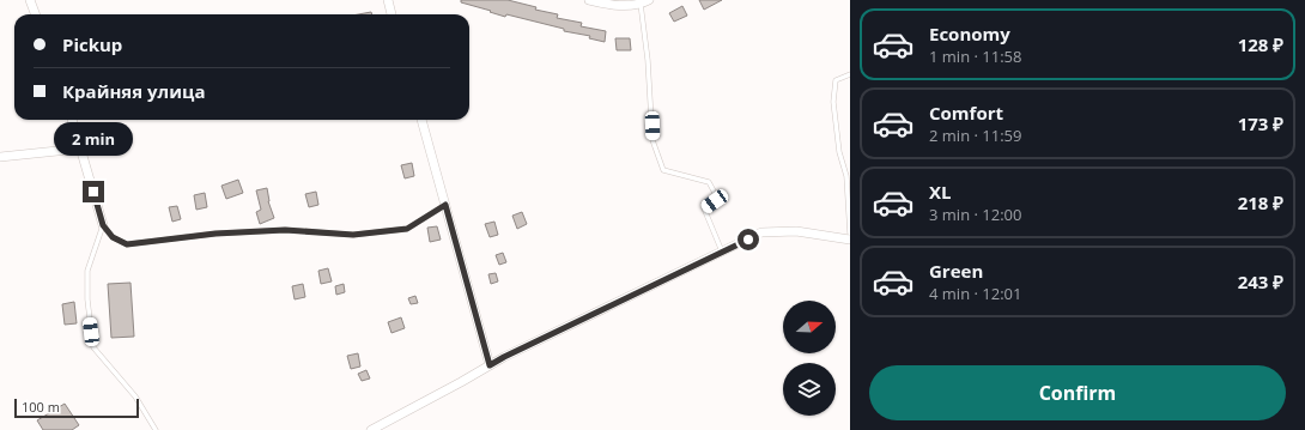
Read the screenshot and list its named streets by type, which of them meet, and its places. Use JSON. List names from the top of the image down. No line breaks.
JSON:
{"scale_bar":"100 m","north":"right","page":{"list":[{"name":"Economy","note":"1 min · 11:58","value":"128 ₽"},{"name":"Comfort","note":"2 min · 11:59","value":"173 ₽"},{"name":"XL","note":"3 min · 12:00","value":"218 ₽"},{"name":"Green","note":"4 min · 12:01","value":"243 ₽"}],"banner":["Pickup","Крайняя улица"],"bubble":"2 min","buttons":"Confirm","scale":"100 m"}}
